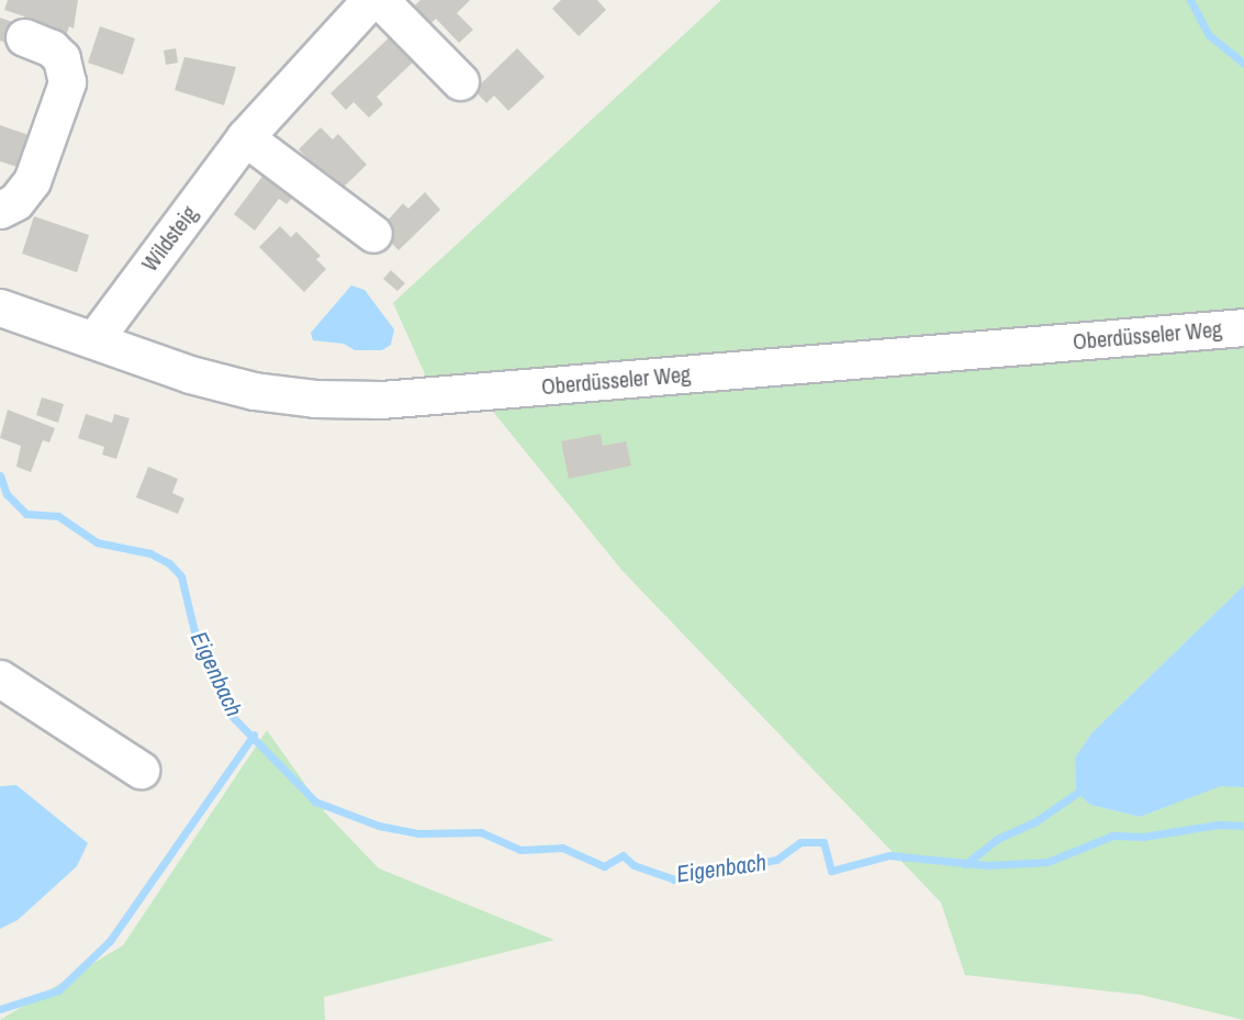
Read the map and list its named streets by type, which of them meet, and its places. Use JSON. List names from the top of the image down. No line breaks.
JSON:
{"streets":{"street":["Wildsteig","Oberdüsseler Weg"]},"crossings":[["Wildsteig","Oberdüsseler Weg"]],"water":["Eigenbach"]}
